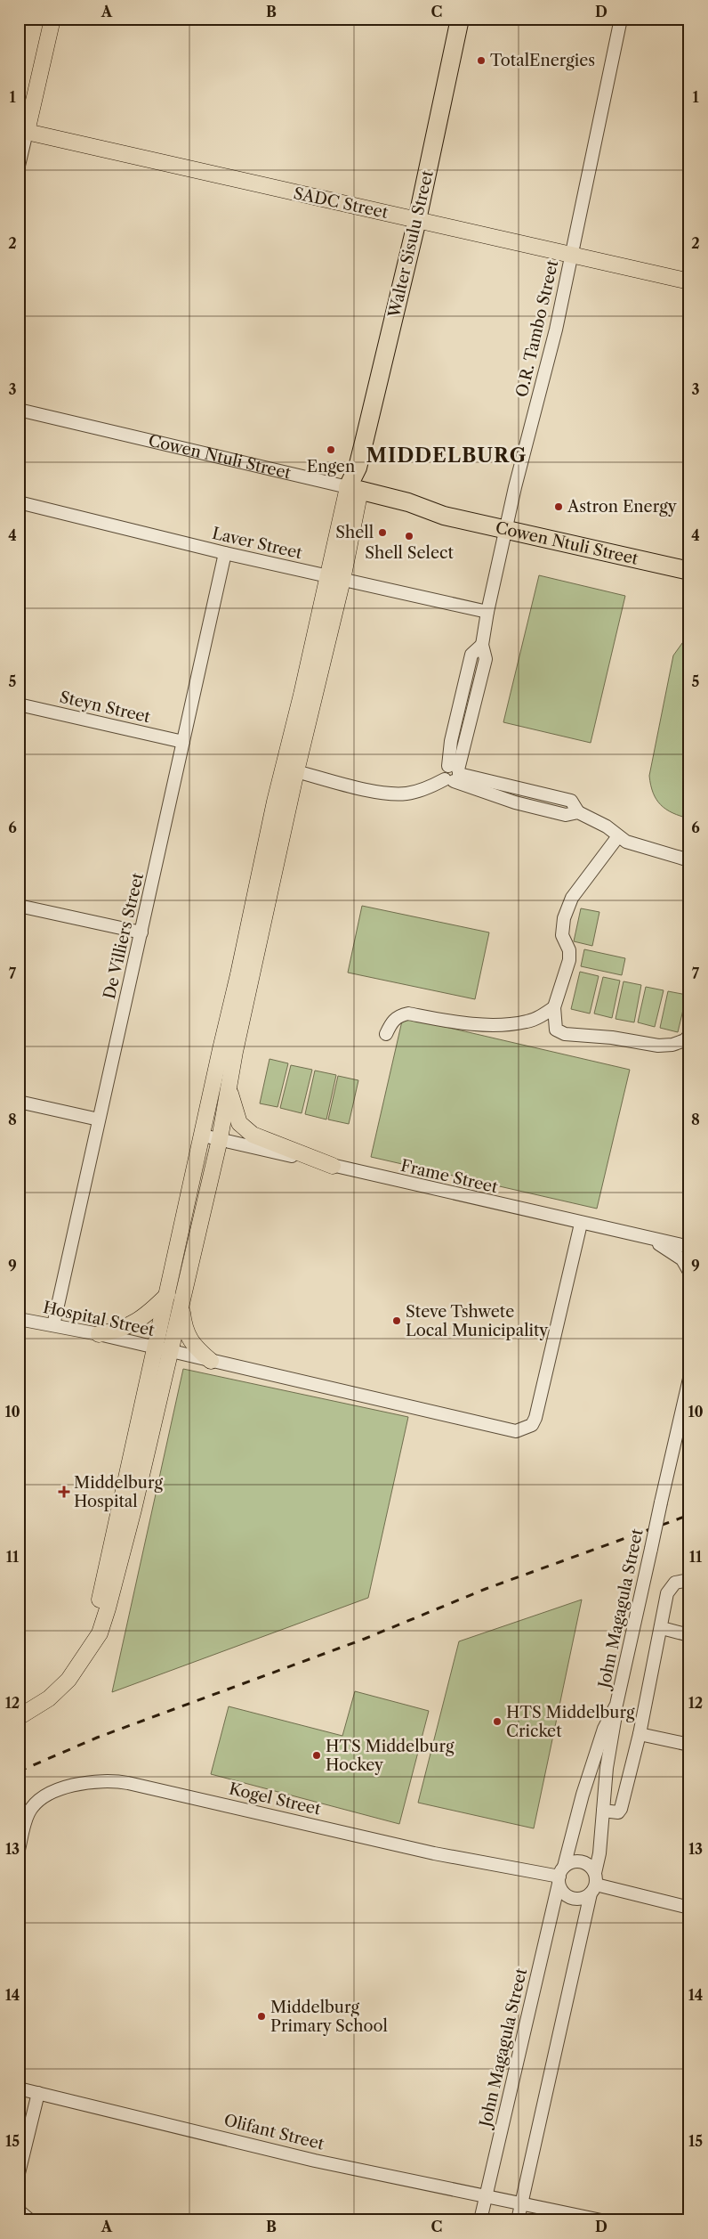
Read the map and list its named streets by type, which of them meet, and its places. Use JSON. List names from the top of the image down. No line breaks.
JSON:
{"streets":{"highway":["Walter Sisulu Street","Cowen Ntuli Street"],"main road":["SADC Street"],"street":["O.R. Tambo Street","Laver Street","Steyn Street","De Villiers Street","Frame Street","Hospital Street","John Magagula Street","Kogel Street","Olifant Street"]},"crossings":[["SADC Street","Walter Sisulu Street"],["SADC Street","O.R. Tambo Street"],["Walter Sisulu Street","Cowen Ntuli Street"],["O.R. Tambo Street","Cowen Ntuli Street"],["O.R. Tambo Street","Laver Street"],["Laver Street","De Villiers Street"],["Steyn Street","De Villiers Street"],["De Villiers Street","Hospital Street"],["Frame Street","Hospital Street"],["John Magagula Street","Kogel Street"],["John Magagula Street","Olifant Street"]],"districts":["MIDDELBURG"],"places":{"other":["TotalEnergies","Engen","Astron Energy","Shell","Shell Select","Steve Tshwete Local Municipality","HTS Middelburg Cricket","HTS Middelburg Hockey","Middelburg Primary School"],"health":["Middelburg Hospital"]},"grid":{"columns":["A","B","C","D"],"rows":["1","2","3","4","5","6","7","8","9","10","11","12","13","14","15"]}}
